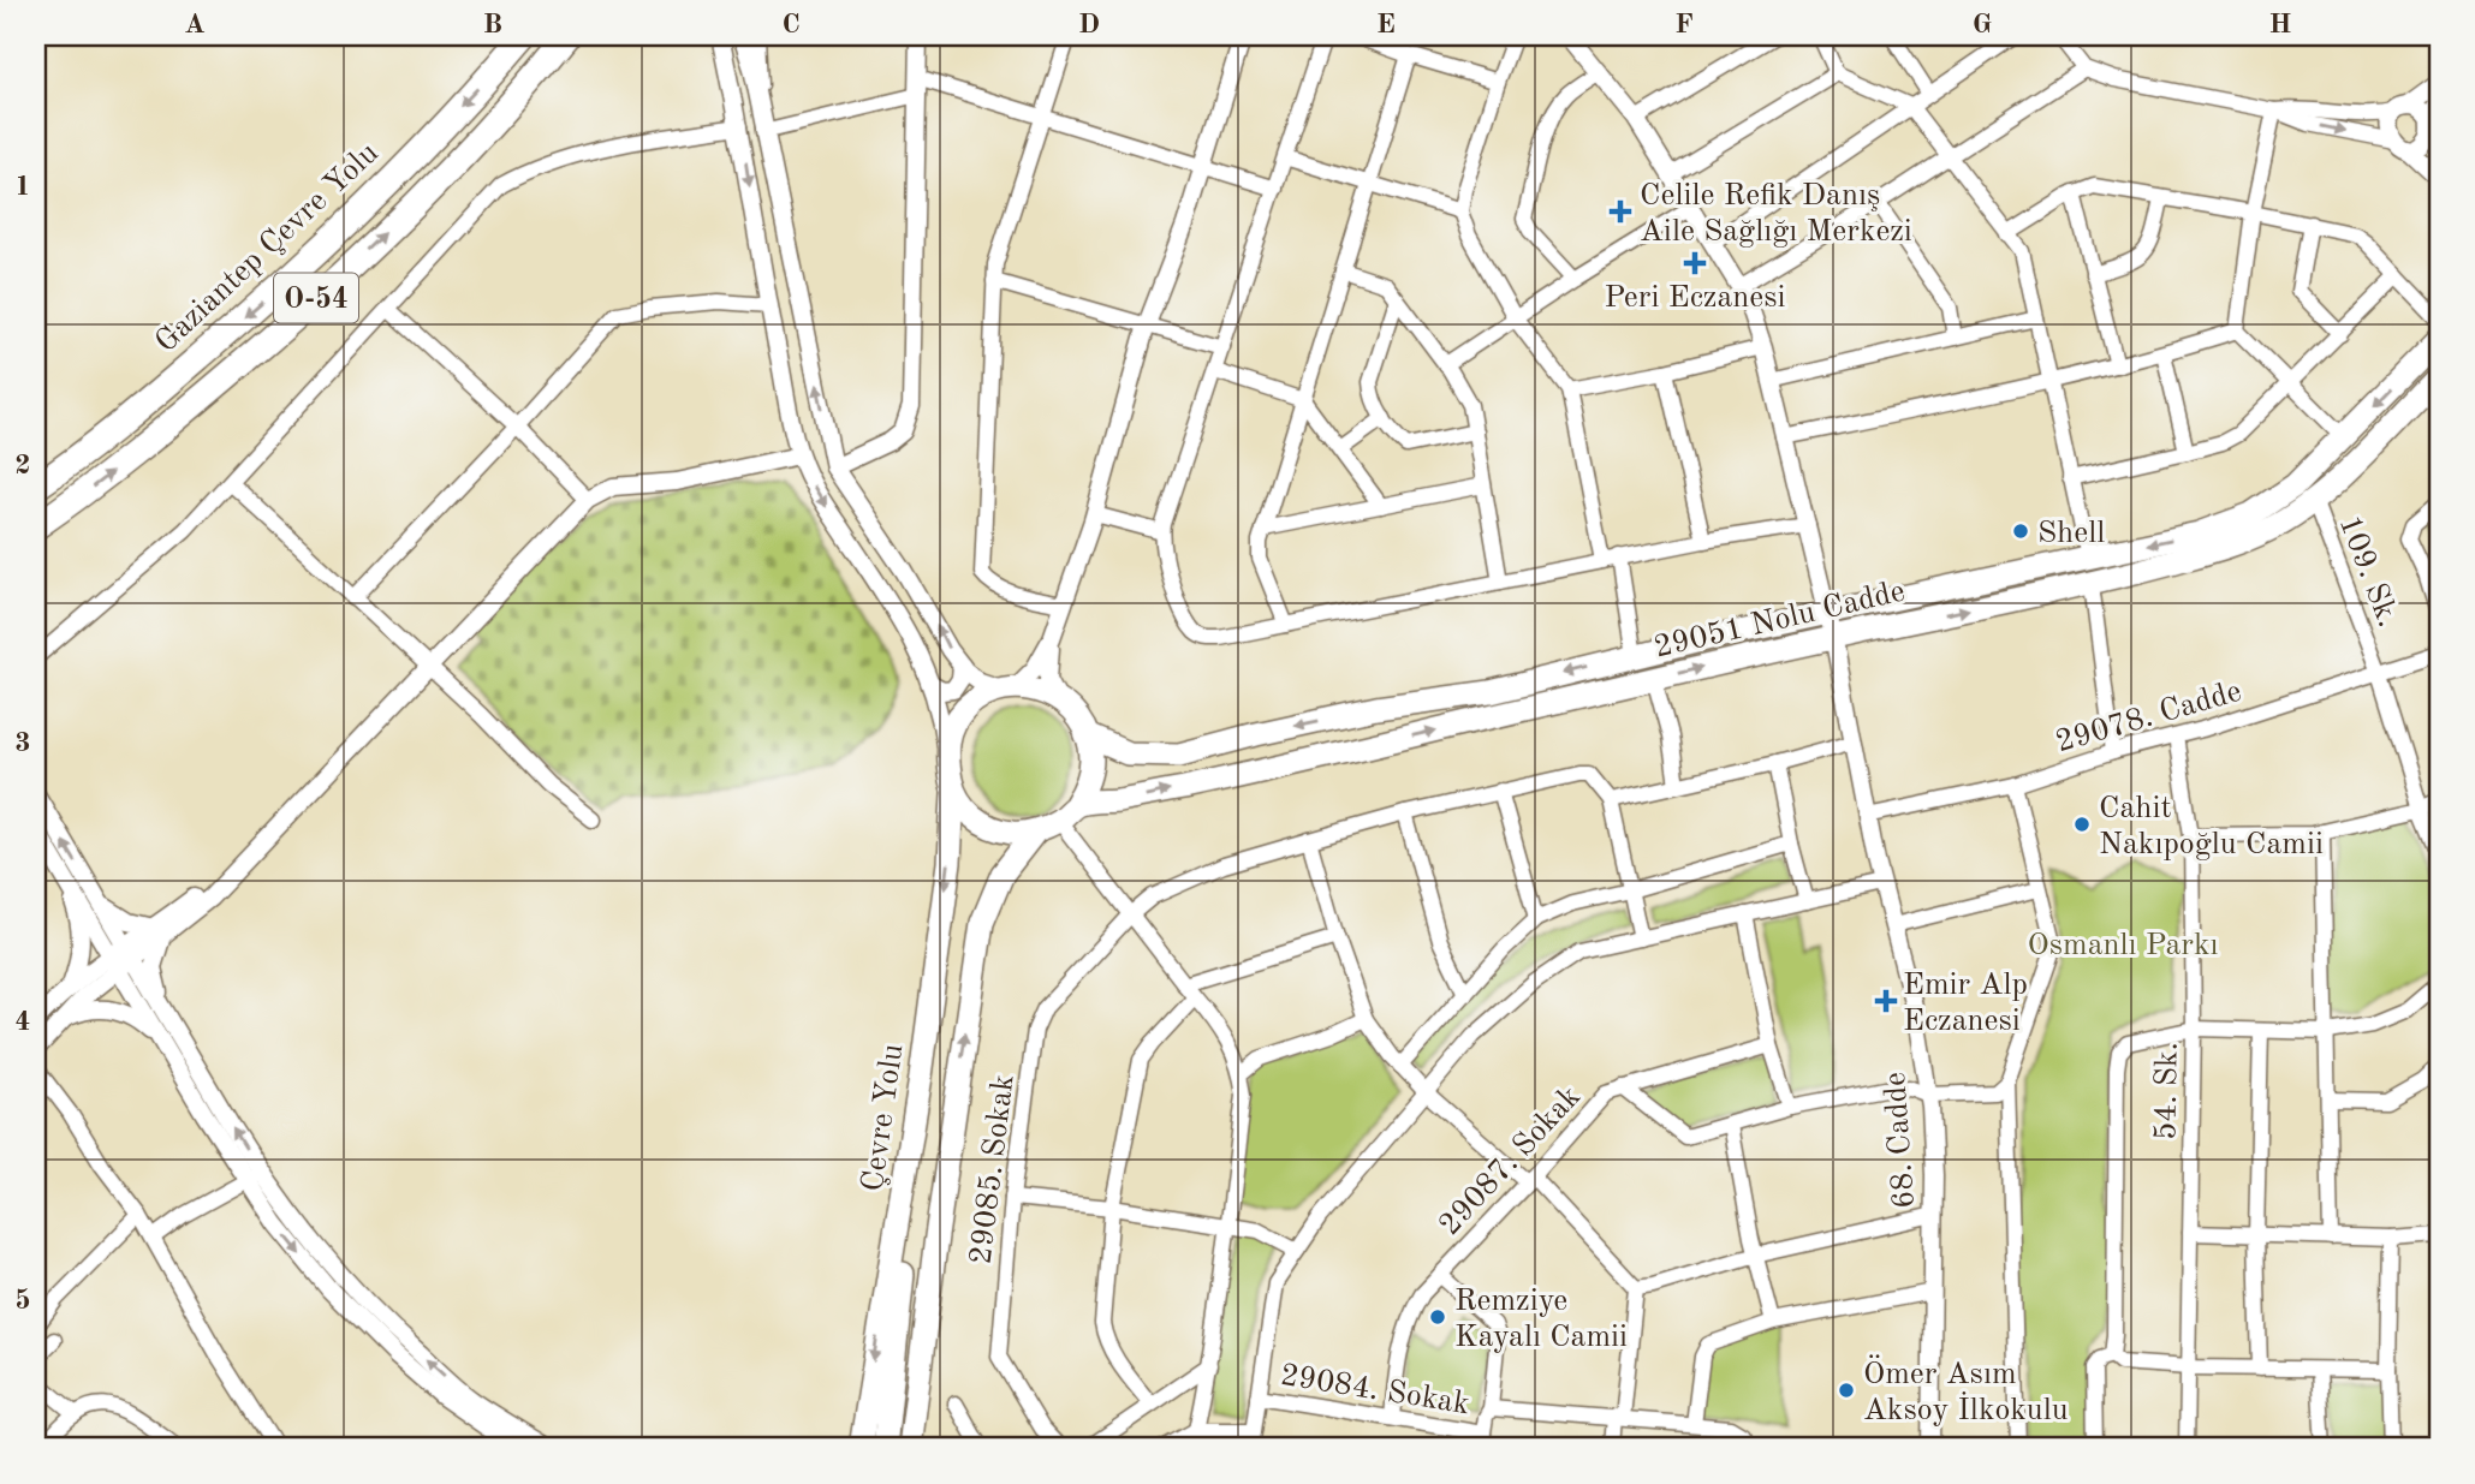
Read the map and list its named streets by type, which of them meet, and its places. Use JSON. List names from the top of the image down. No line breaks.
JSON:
{"streets":{"highway":["Gaziantep Çevre Yolu","O-54"],"main road":["29051 Nolu Cadde","Çevre Yolu"],"street":["109. Sk.","29078. Cadde","54. Sk.","68. Cadde","29087. Sokak","29085. Sokak","29084. Sokak"]},"crossings":[["109. Sk.","29051 Nolu Cadde"],["109. Sk.","29078. Cadde"],["29051 Nolu Cadde","Çevre Yolu"],["29051 Nolu Cadde","68. Cadde"],["29078. Cadde","54. Sk."],["29078. Cadde","68. Cadde"],["29087. Sokak","29084. Sokak"]],"parks":["Osmanlı Parkı"],"places":{"health":["Celile Refik Danış Aile Sağlığı Merkezi","Peri Eczanesi","Emir Alp Eczanesi"],"other":["Shell","Cahit Nakıpoğlu Camii","Remziye Kayalı Camii","Ömer Asım Aksoy İlkokulu"]},"grid":{"columns":["A","B","C","D","E","F","G","H"],"rows":["1","2","3","4","5"]}}
